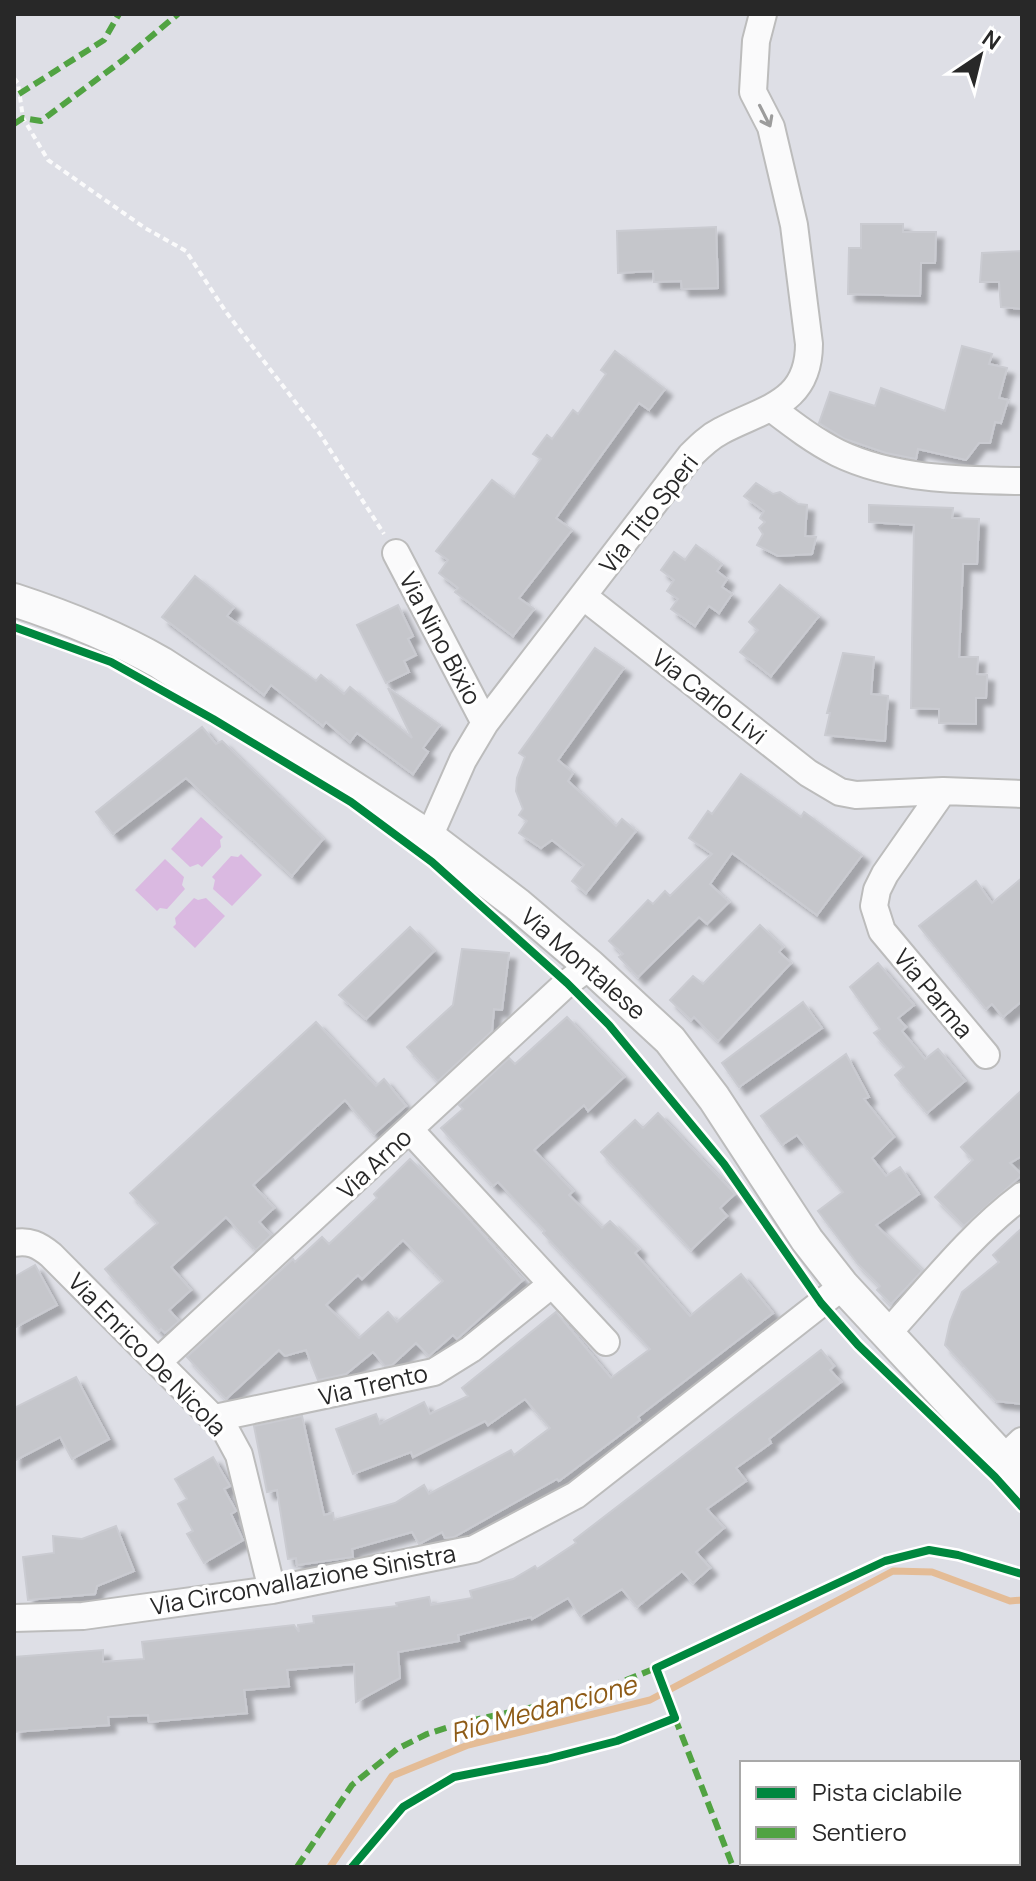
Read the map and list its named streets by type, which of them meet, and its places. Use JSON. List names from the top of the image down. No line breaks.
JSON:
{"streets":{"street":["Via Tito Speri","Via Nino Bixio","Via Carlo Livi","Via Montalese","Via Parma","Via Arno","Via Enrico De Nicola","Via Trento","Via Circonvallazione Sinistra"]},"crossings":[["Via Tito Speri","Via Nino Bixio"],["Via Tito Speri","Via Carlo Livi"],["Via Tito Speri","Via Montalese"],["Via Carlo Livi","Via Parma"],["Via Montalese","Via Arno"],["Via Montalese","Via Circonvallazione Sinistra"],["Via Arno","Via Enrico De Nicola"],["Via Enrico De Nicola","Via Trento"],["Via Enrico De Nicola","Via Circonvallazione Sinistra"]],"one_way":["Via Tito Speri"],"water":["Rio Medancione"],"legend":["Pista ciclabile","Sentiero"],"north":"top right"}
